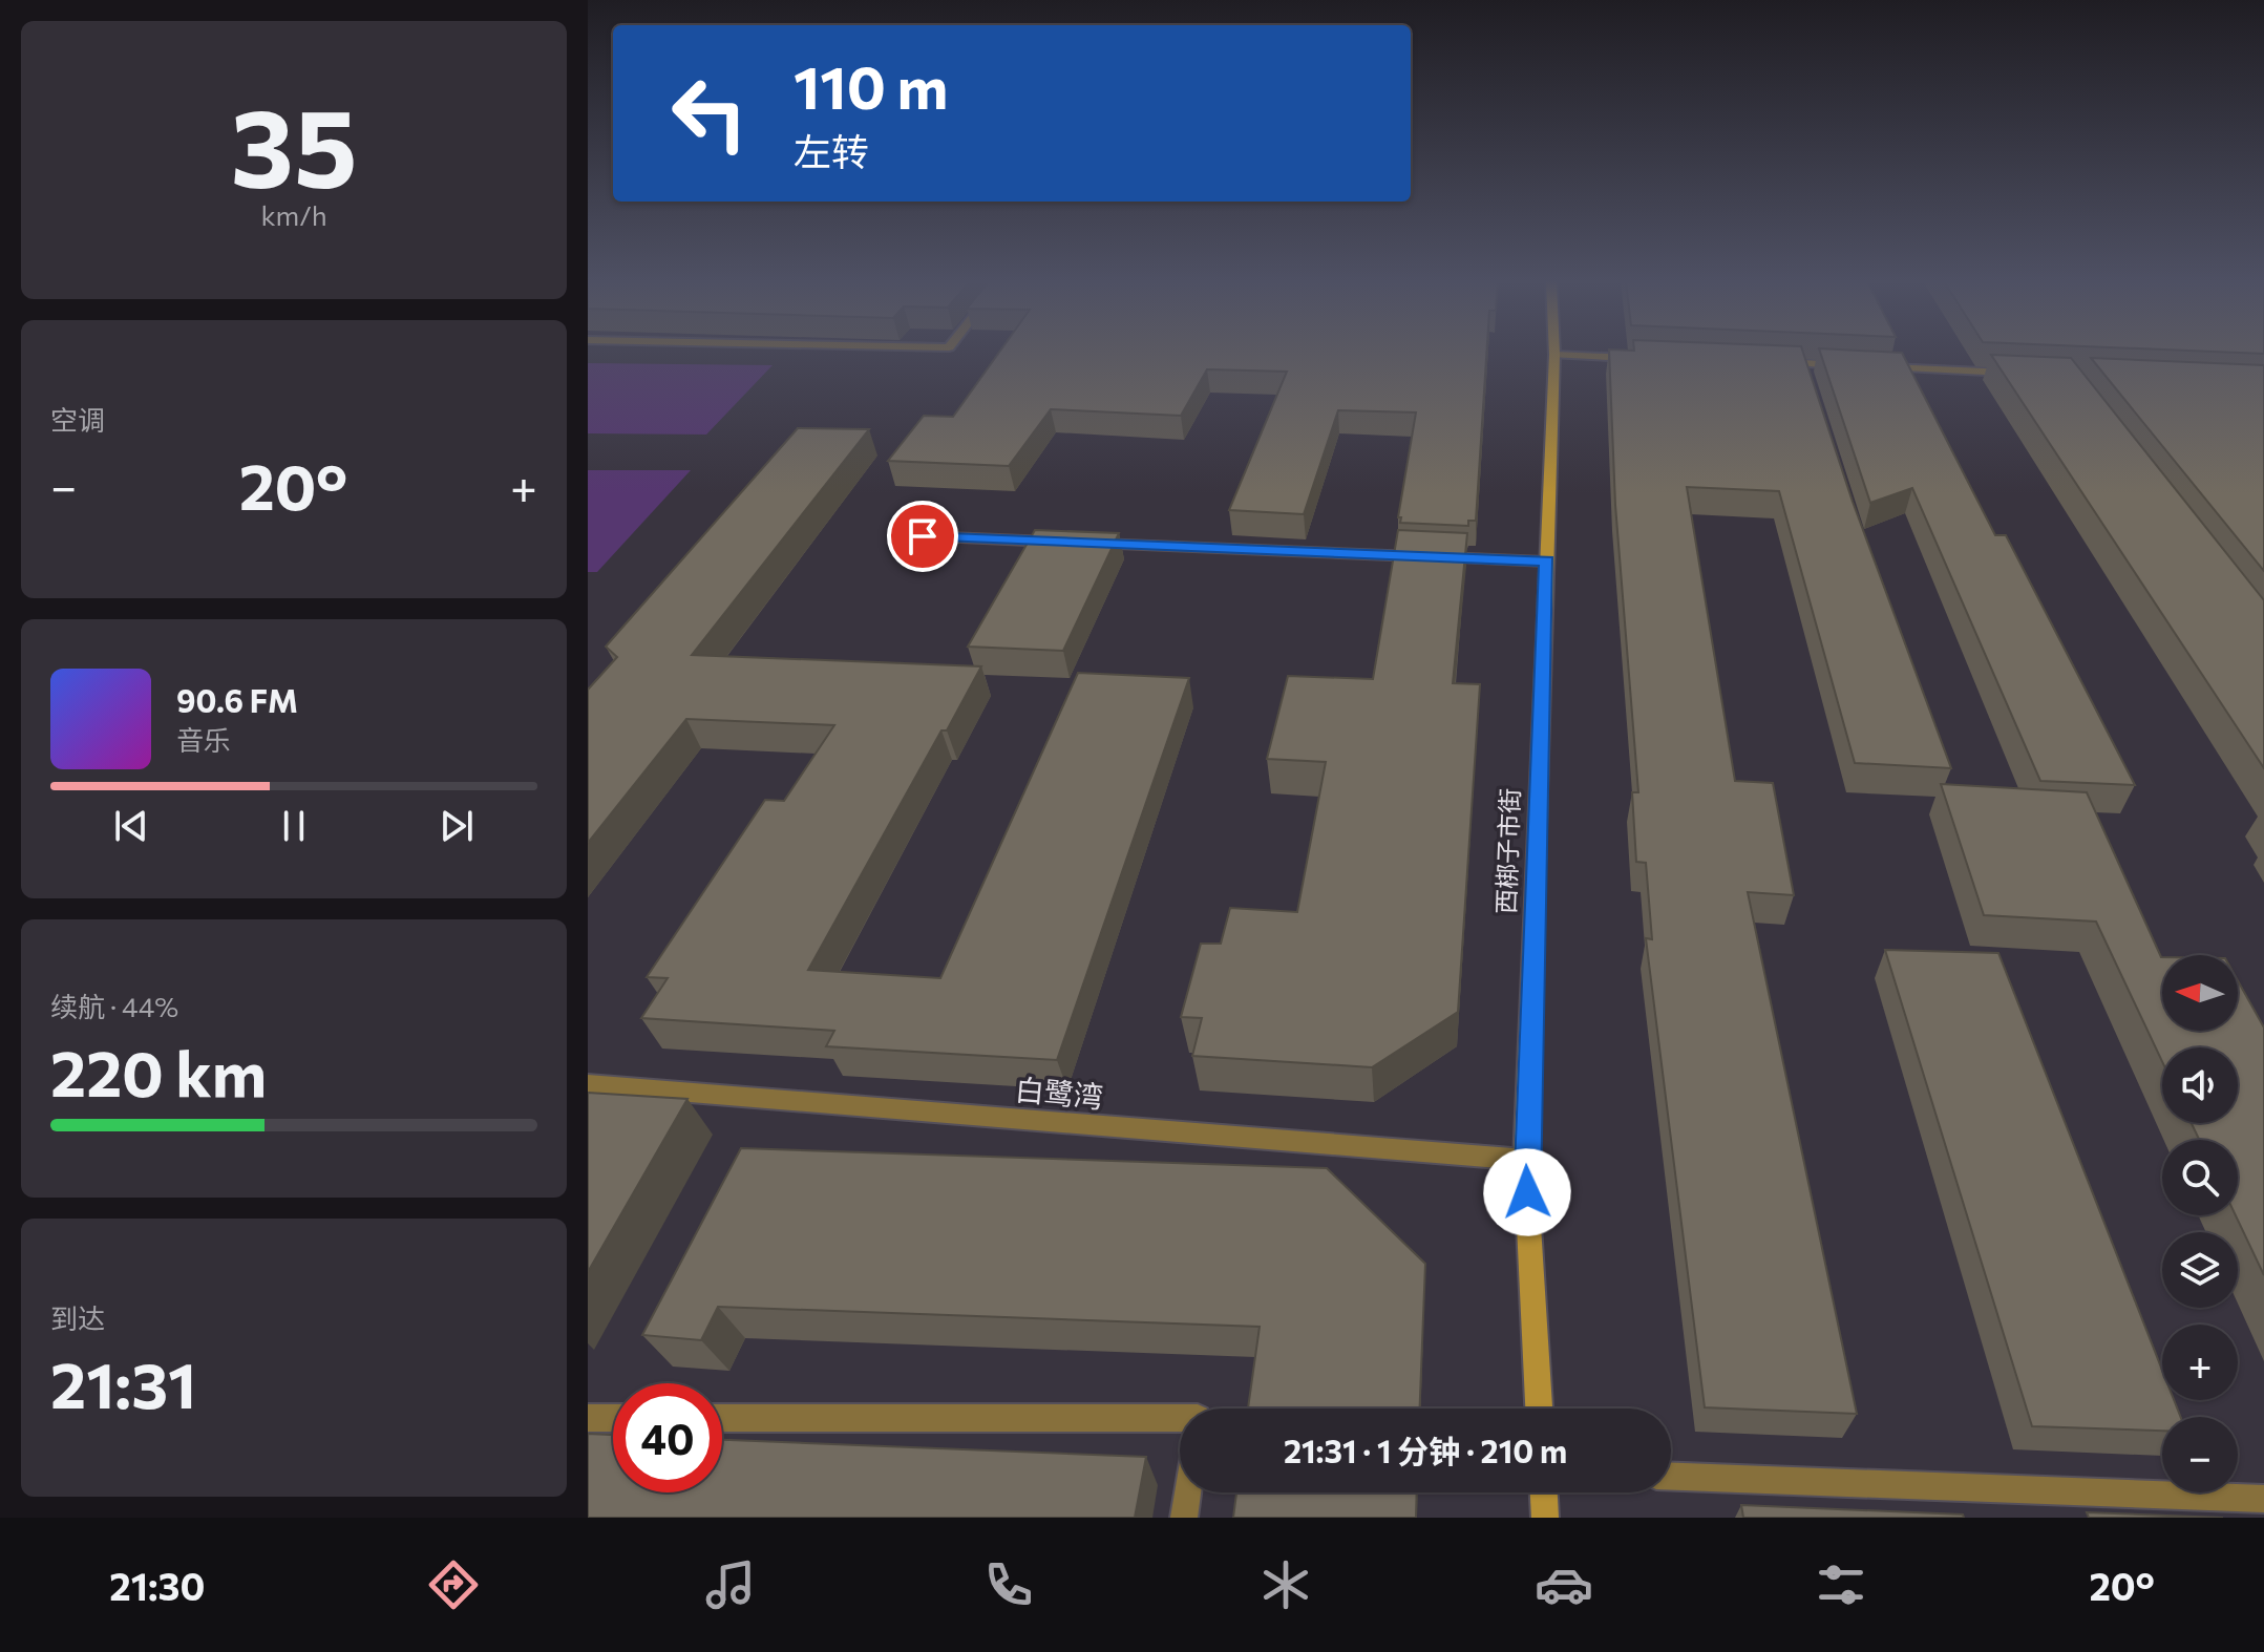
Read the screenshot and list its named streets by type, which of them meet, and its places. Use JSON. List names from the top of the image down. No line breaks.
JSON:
{"streets":{"street":["西梆子市街","白鹭湾"]},"crossings":[["西梆子市街","白鹭湾"]],"north":"left","page":{"tile":[["35","km/h"],"空调",["续航 · 44%","220 km"],["到达","21:31"]],"turn":["110 m","左转"],"heat":["−","20°","+"],"song":["90.6 FM","音乐"],"map_buttons":["+","−"],"limit":"40","trip":"21:31 · 1 分钟 · 210 m","tabs":["21:30","20°"]}}
